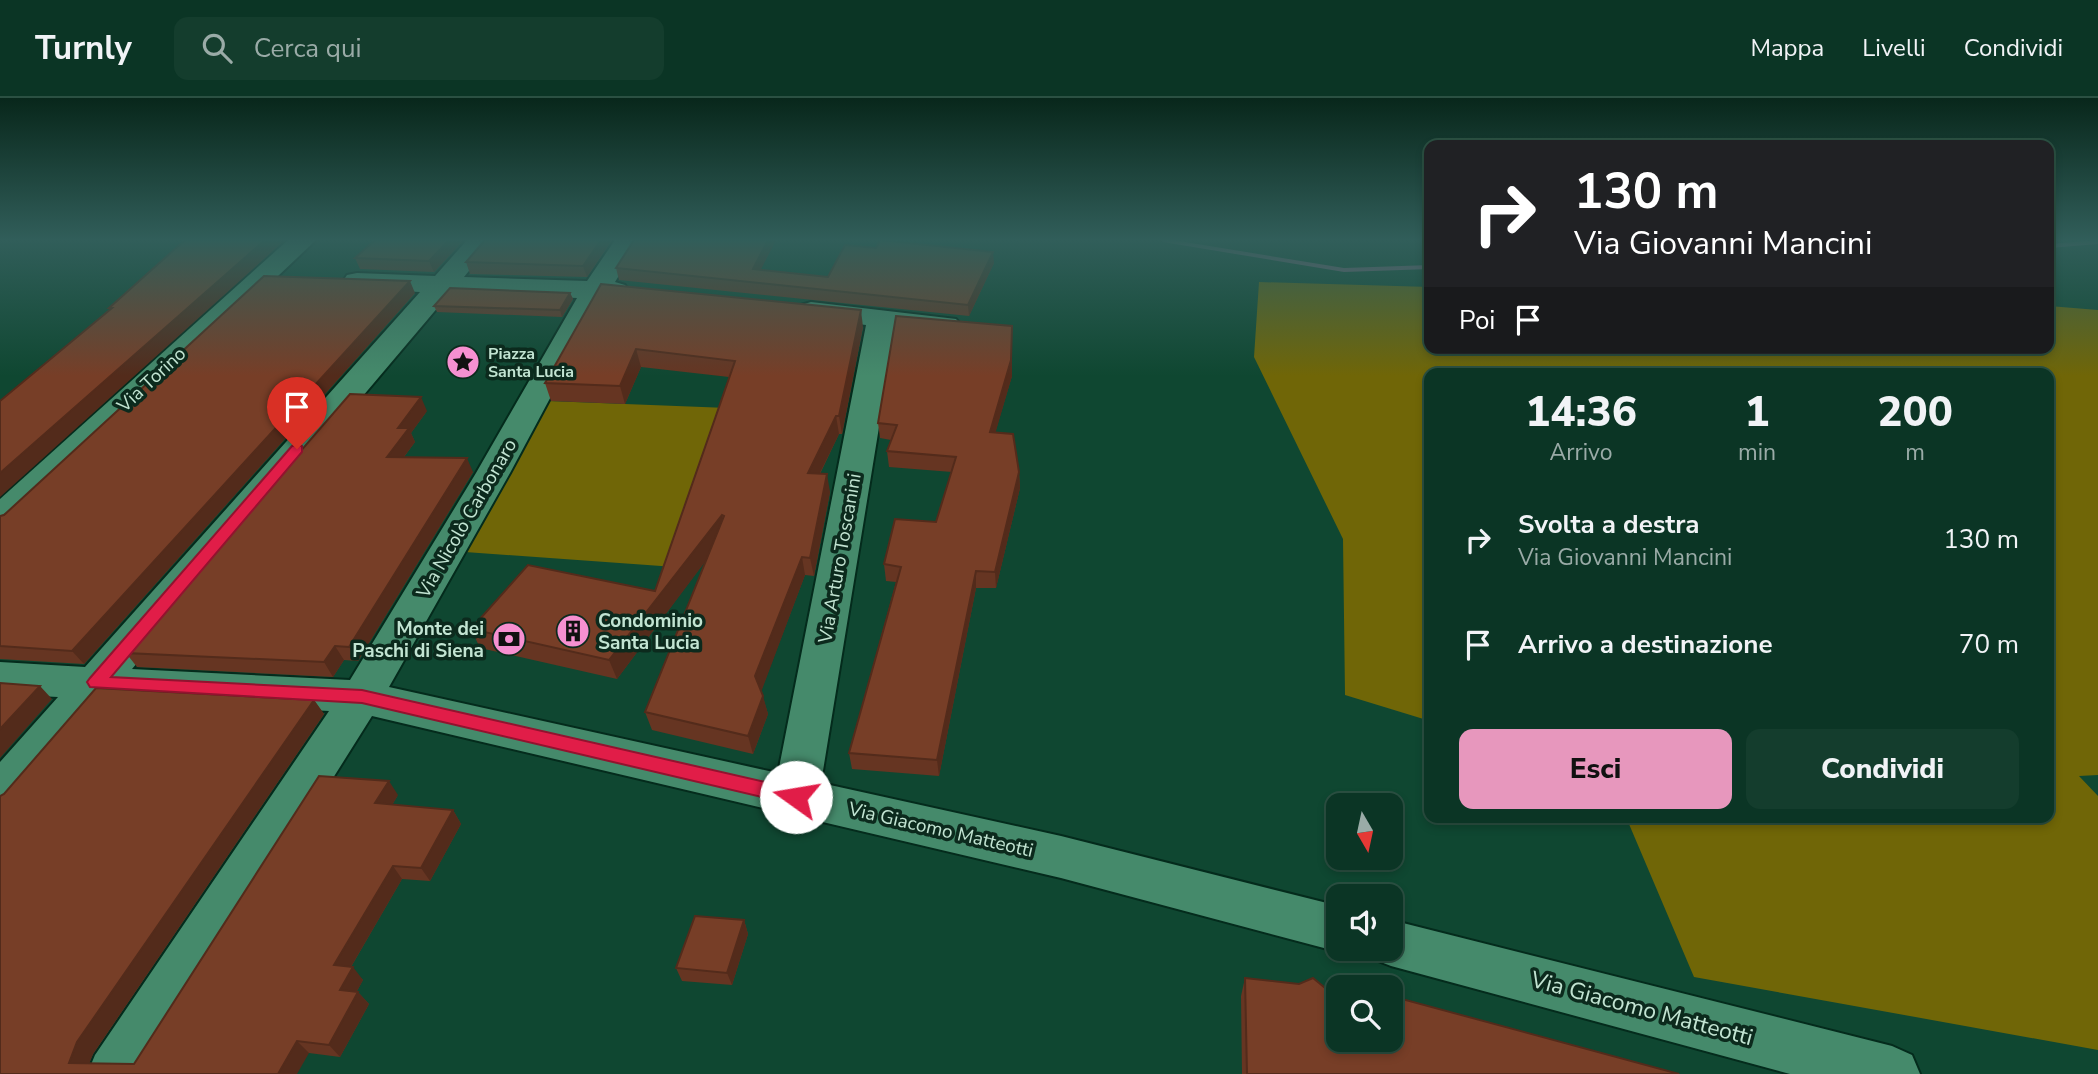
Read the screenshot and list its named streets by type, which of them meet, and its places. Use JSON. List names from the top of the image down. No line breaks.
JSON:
{"streets":{"street":["Via Torino","Via Nicolò Carbonaro","Via Arturo Toscanini","Via Giacomo Matteotti"]},"crossings":[["Via Nicolò Carbonaro","Via Giacomo Matteotti"],["Via Arturo Toscanini","Via Giacomo Matteotti"]],"places":{"place":["Piazza Santa Lucia"],"building":["Condominio Santa Lucia"],"bank":["Monte dei Paschi di Siena"]},"north":"bottom","page":{"header":"Turnly","search":"Cerca qui","nav":["Mappa","Livelli","Condividi"],"turn":["130 m","Via Giovanni Mancini"],"then":"Poi","eta":["14:36","Arrivo","1","min","200","m"],"list":[{"name":"Svolta a destra","note":"Via Giovanni Mancini","value":"130 m"},{"name":"Arrivo a destinazione","value":"70 m"}],"buttons":["Esci","Condividi"]}}
